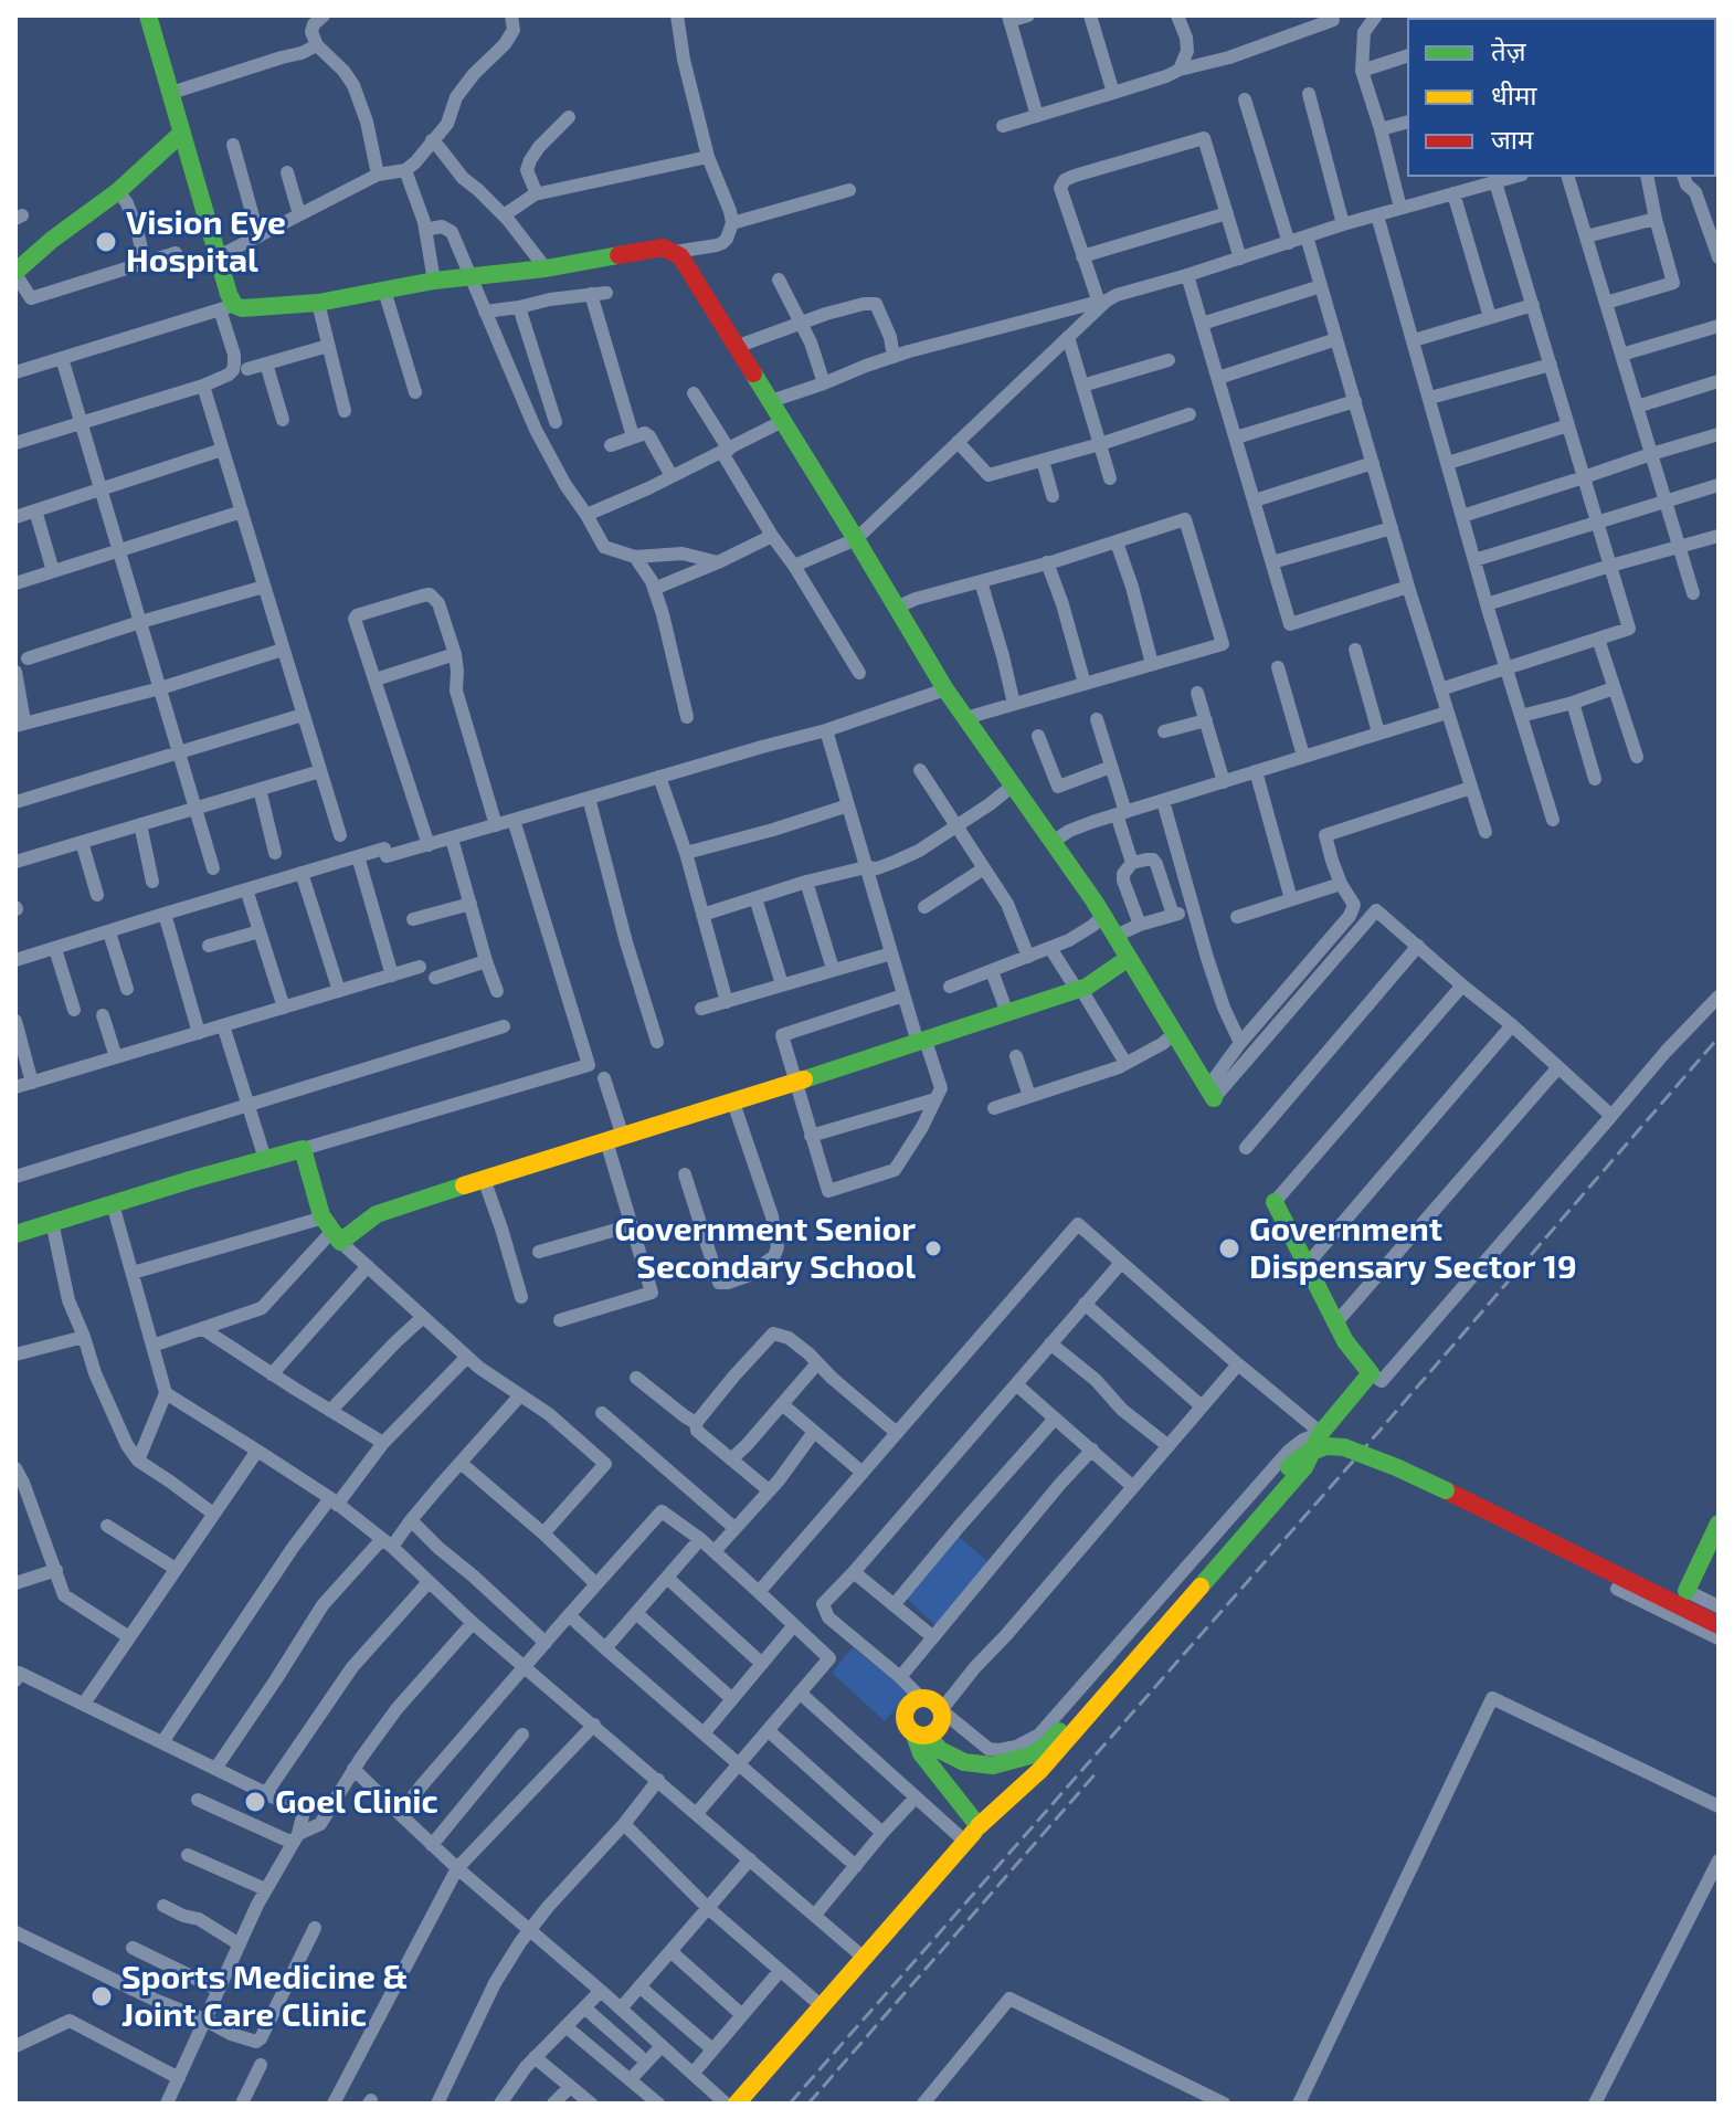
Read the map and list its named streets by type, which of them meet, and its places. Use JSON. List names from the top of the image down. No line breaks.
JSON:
{"places":["Vision Eye Hospital","Government Senior Secondary School","Government Dispensary Sector 19","Goel Clinic","Sports Medicine & Joint Care Clinic"],"legend":["तेज़","धीमा","जाम"]}
